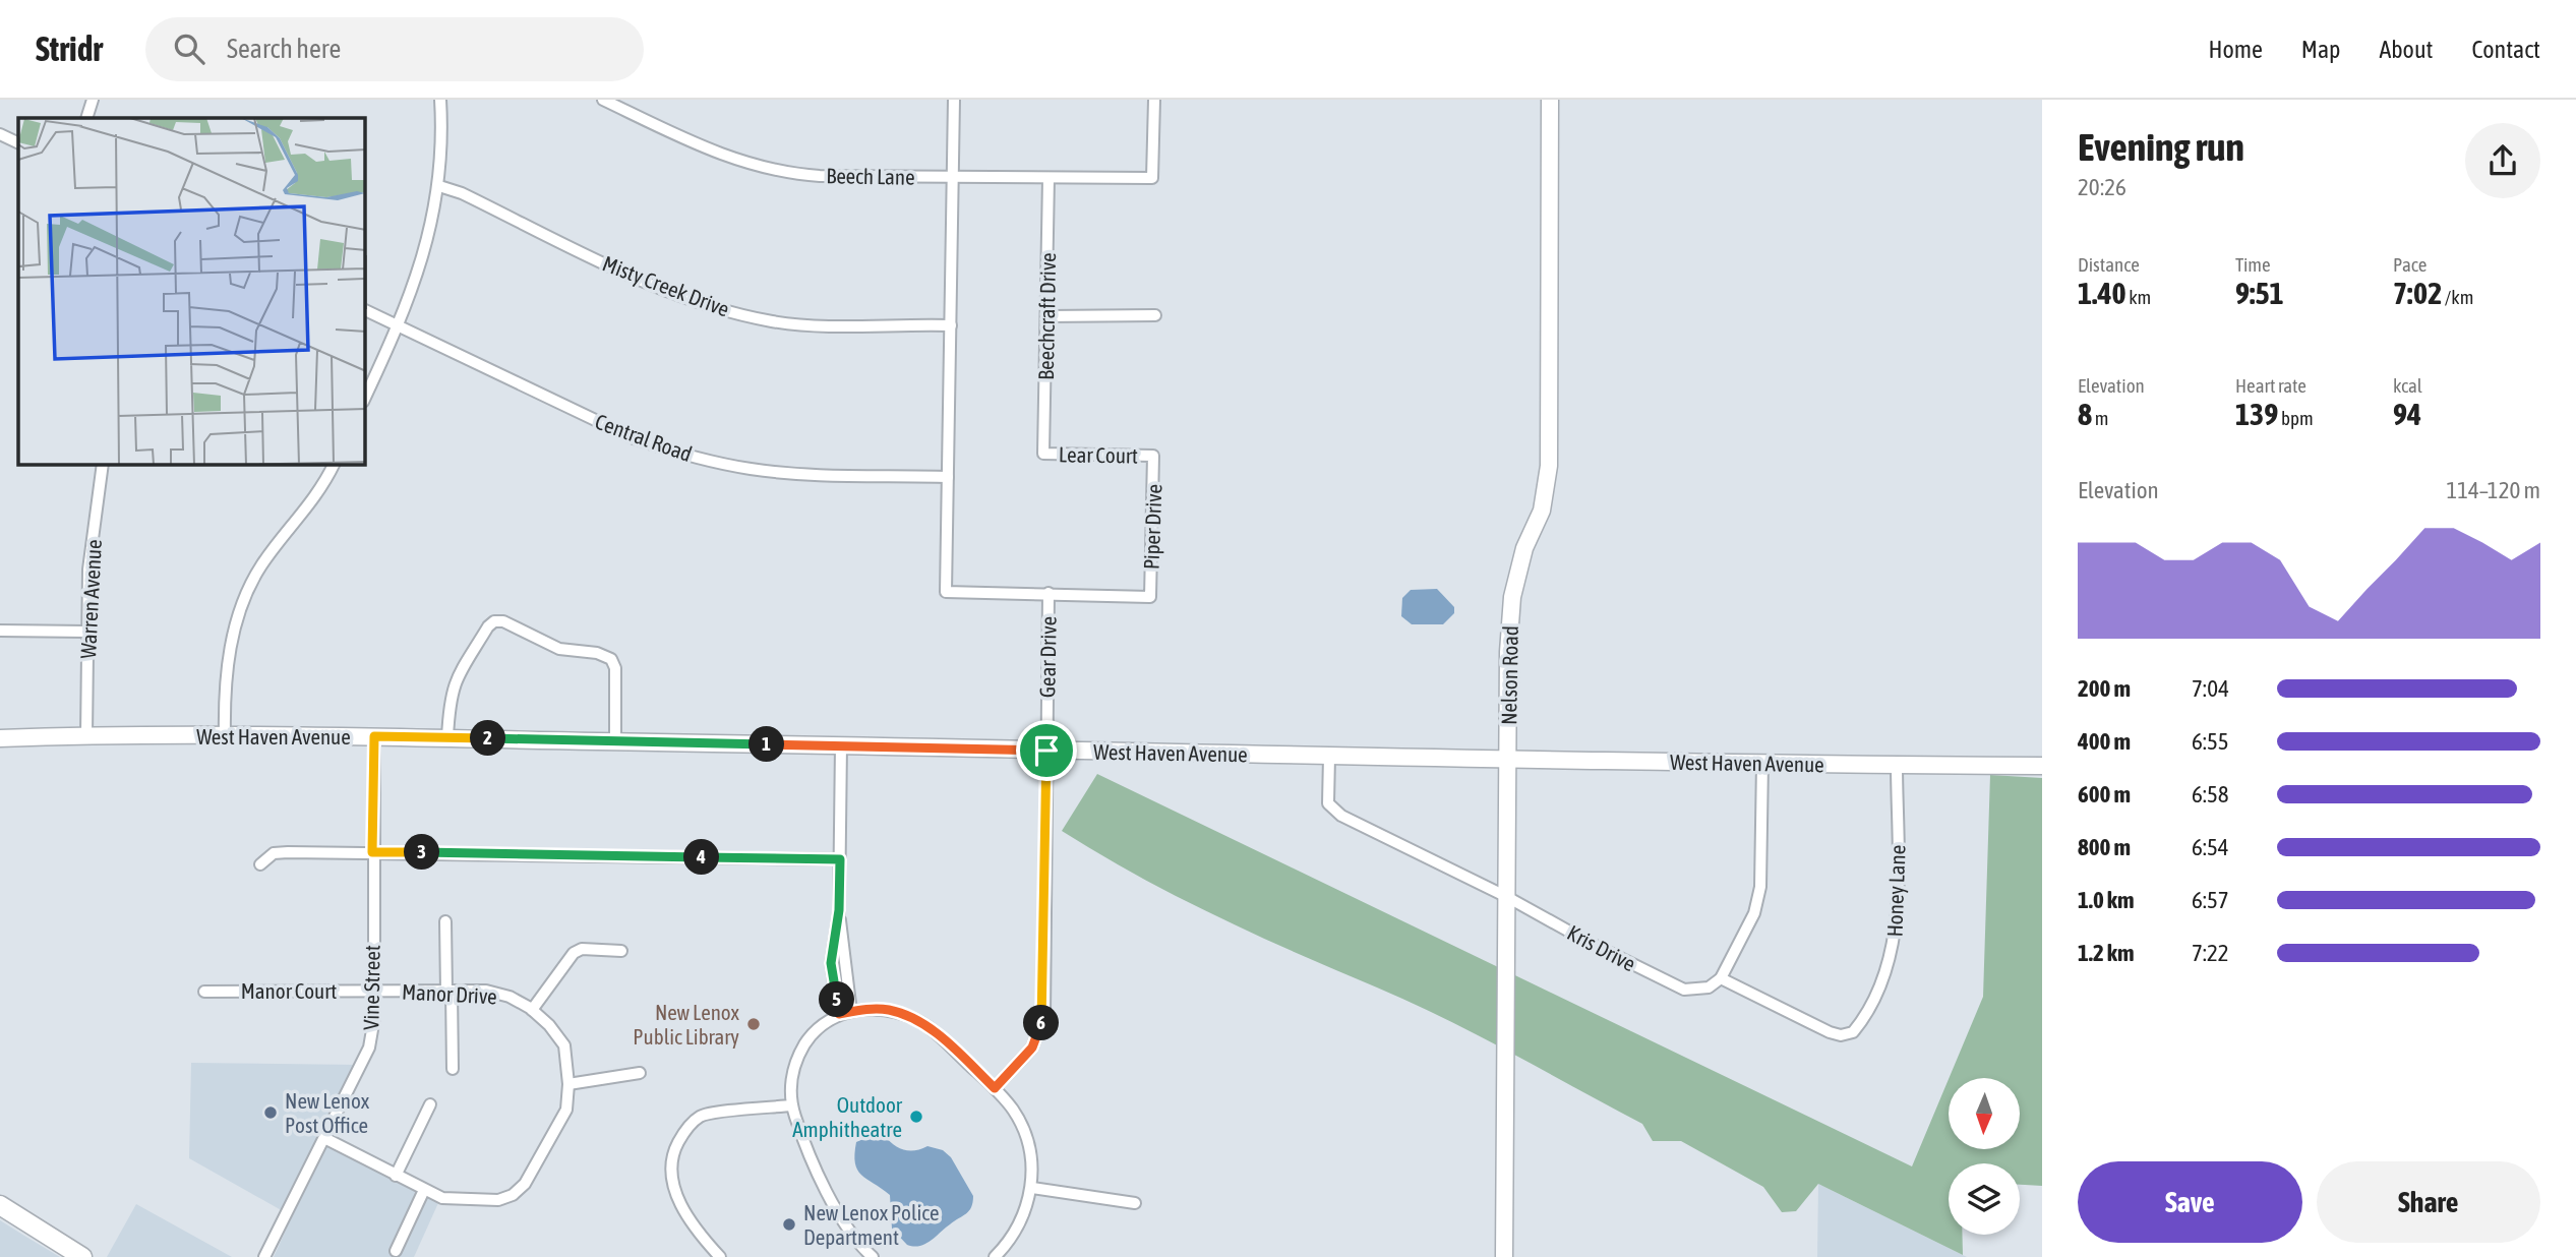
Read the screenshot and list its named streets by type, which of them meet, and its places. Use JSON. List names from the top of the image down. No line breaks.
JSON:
{"streets":{"street":["Beech Lane","Misty Creek Drive","Beechcraft Drive","Central Road","Lear Court","Piper Drive","Warren Avenue","Gear Drive","Nelson Road","West Haven Avenue","Honey Lane","Kris Drive","Vine Street","Manor Court","Manor Drive"]},"crossings":[["Beech Lane","Beechcraft Drive"],["Beechcraft Drive","Lear Court"],["Lear Court","Piper Drive"],["Piper Drive","Gear Drive"],["Warren Avenue","West Haven Avenue"],["Gear Drive","West Haven Avenue"],["Nelson Road","West Haven Avenue"],["Nelson Road","Kris Drive"],["West Haven Avenue","Honey Lane"],["West Haven Avenue","Kris Drive"],["West Haven Avenue","Vine Street"],["Honey Lane","Kris Drive"],["Vine Street","Manor Court"],["Vine Street","Manor Drive"],["Manor Court","Manor Drive"]],"places":["New Lenox Public Library","New Lenox Post Office","Outdoor Amphitheatre","New Lenox Police Department"],"north":"bottom","page":{"header":"Stridr","search":"Search here","nav":["Home","Map","About","Contact"],"heading":["Evening run","20:26"],"stats":[["Distance","1.40 km"],["Time","9:51"],["Pace","7:02 /km"],["Elevation","8 m"],["Heart rate","139 bpm"],["kcal","94"]],"chart":["Elevation","114–120 m"],"list":[{"name":"200 m","note":"7:04"},{"name":"400 m","note":"6:55"},{"name":"600 m","note":"6:58"},{"name":"800 m","note":"6:54"},{"name":"1.0 km","note":"6:57"},{"name":"1.2 km","note":"7:22"}],"pins":["2","1","3","4","5","6"],"buttons":["Save","Share"]}}
